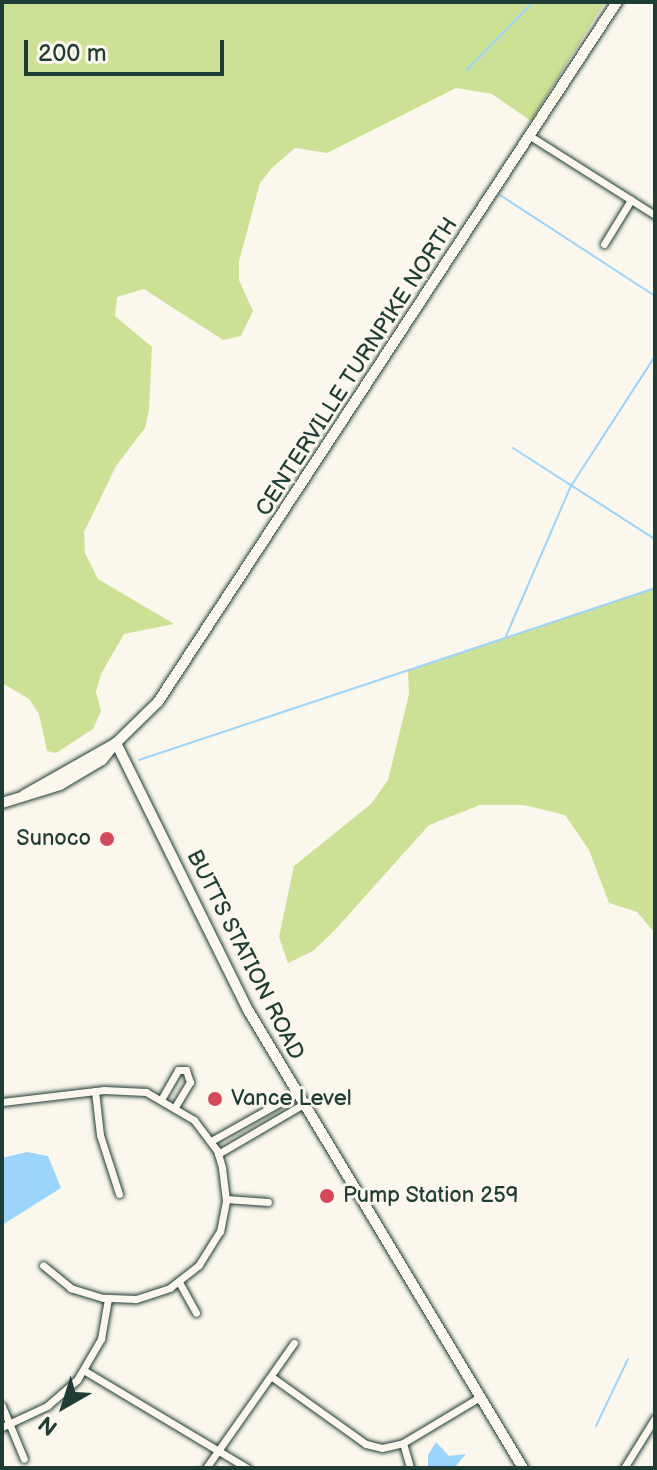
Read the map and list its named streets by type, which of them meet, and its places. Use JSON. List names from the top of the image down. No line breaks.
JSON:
{"streets":{"main road":["CENTERVILLE TURNPIKE NORTH","BUTTS STATION ROAD"]},"crossings":[["CENTERVILLE TURNPIKE NORTH","BUTTS STATION ROAD"]],"places":["Sunoco","Vance Level","Pump Station 259"],"scale_bar":"200 m","north":"bottom left"}
